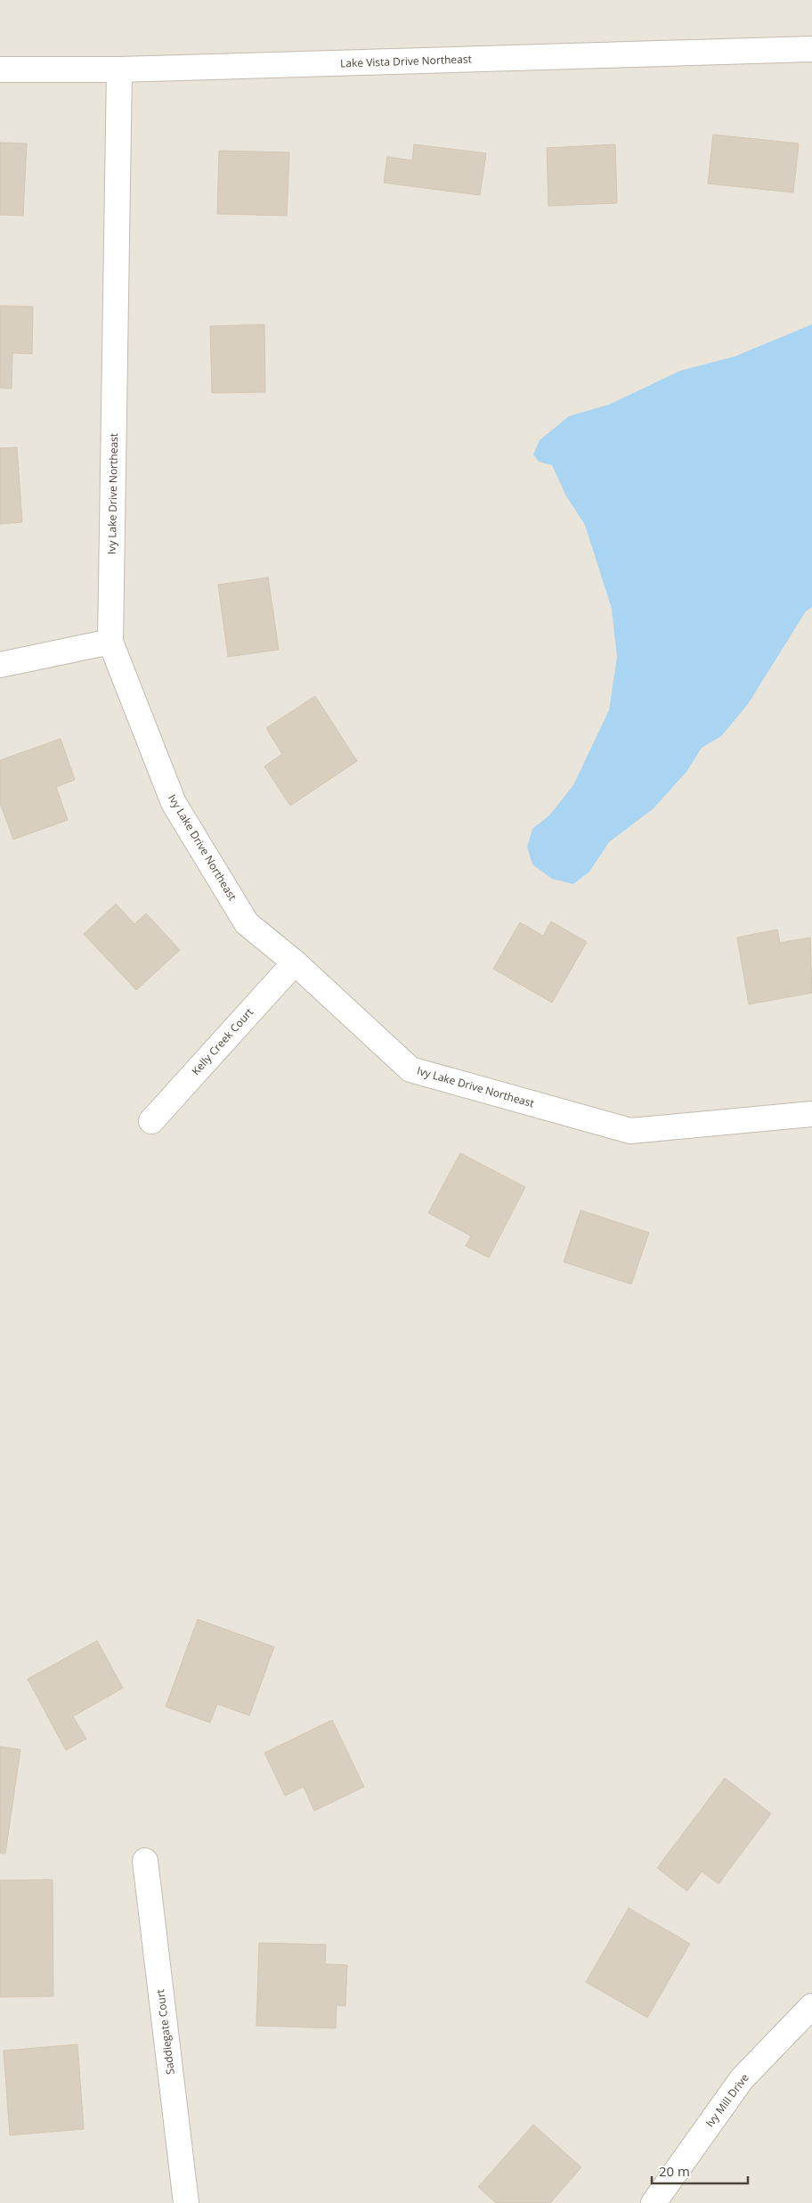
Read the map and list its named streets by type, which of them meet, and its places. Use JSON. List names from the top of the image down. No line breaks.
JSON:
{"streets":{"street":["Lake Vista Drive Northeast","Ivy Lake Drive Northeast","Kelly Creek Court","Saddlegate Court","Ivy Mill Drive"]},"crossings":[["Lake Vista Drive Northeast","Ivy Lake Drive Northeast"],["Ivy Lake Drive Northeast","Kelly Creek Court"]],"scale_bar":"20 m"}
